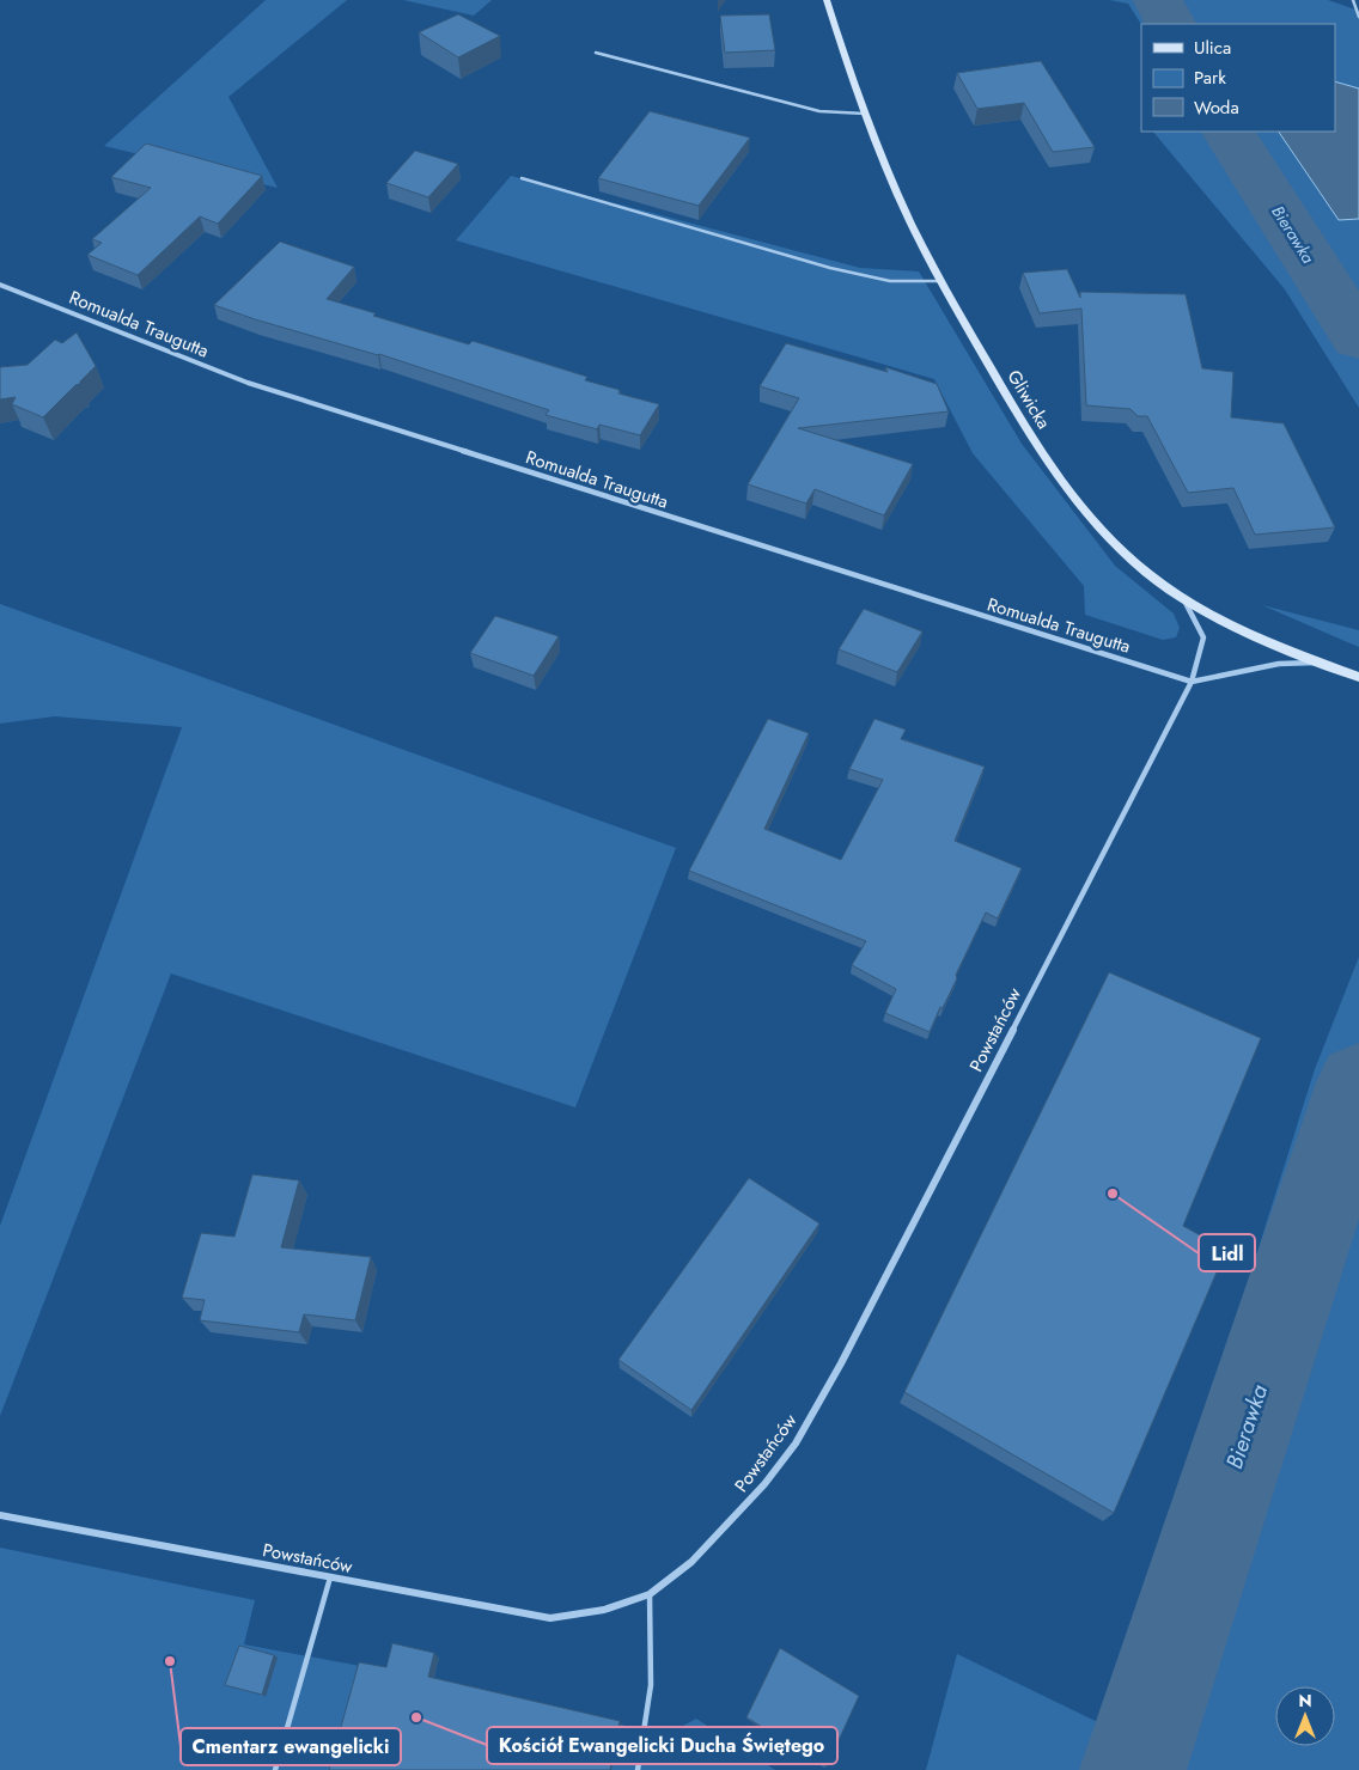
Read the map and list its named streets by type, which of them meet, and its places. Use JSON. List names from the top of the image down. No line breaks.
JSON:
{"streets":{"main road":["Gliwicka"],"street":["Romualda Traugutta","Powstańców"]},"crossings":[["Romualda Traugutta","Powstańców"],["Gliwicka","Powstańców"]],"water":["Bierawka"],"places":["Lidl","Cmentarz ewangelicki","Kościół Ewangelicki Ducha Świętego"],"legend":["Ulica","Park","Woda"],"north":"top"}
